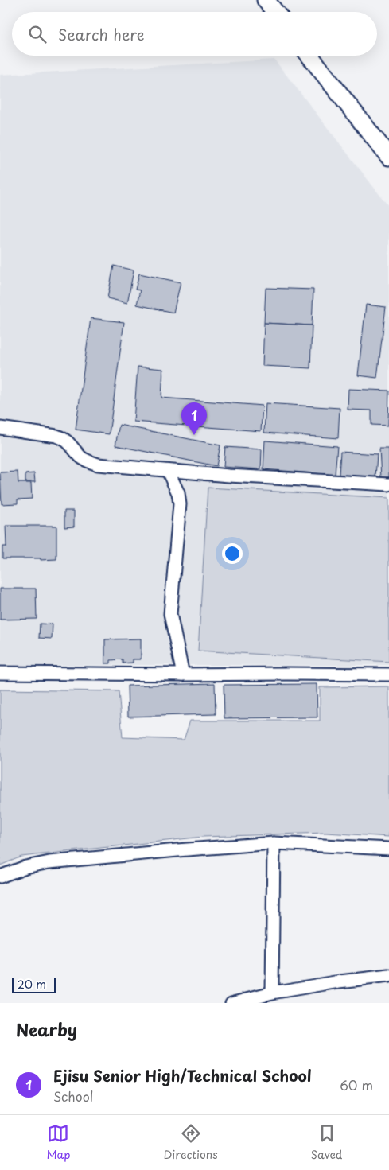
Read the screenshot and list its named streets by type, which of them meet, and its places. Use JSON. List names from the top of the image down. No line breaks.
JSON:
{"scale_bar":"20 m","page":{"search":"Search here","pins":"1","scale":"20 m","heading":"Nearby","list":[{"mark":"1","name":"Ejisu Senior High/Technical School","note":"School","value":"60 m"}],"nav":["Map","Directions","Saved"]}}
